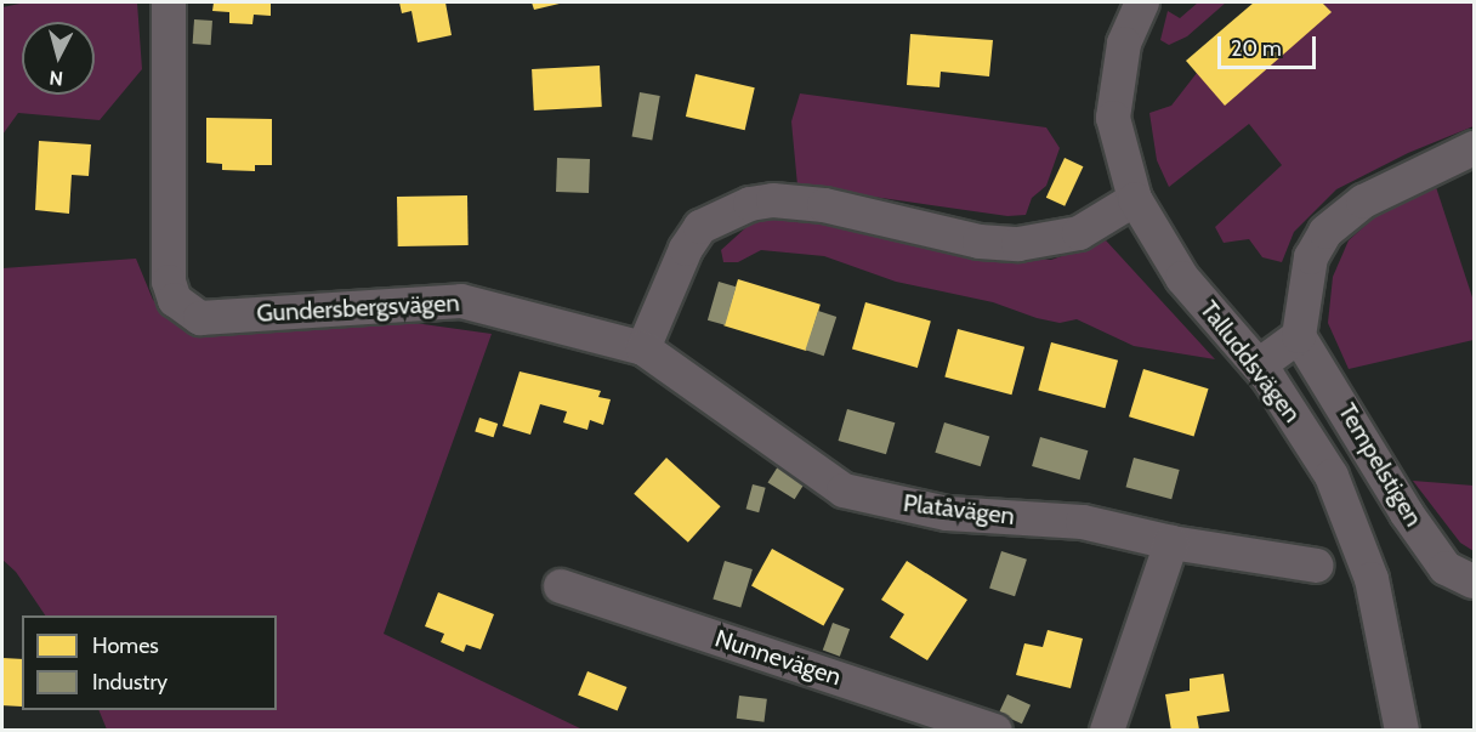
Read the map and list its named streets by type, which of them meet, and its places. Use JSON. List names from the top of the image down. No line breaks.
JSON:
{"streets":{"street":["Gundersbergsvägen","Talluddsvägen","Tempelstigen","Platåvägen","Nunnevägen"]},"crossings":[["Gundersbergsvägen","Platåvägen"]],"legend":["Homes","Industry"],"scale_bar":"20 m","north":"bottom"}
